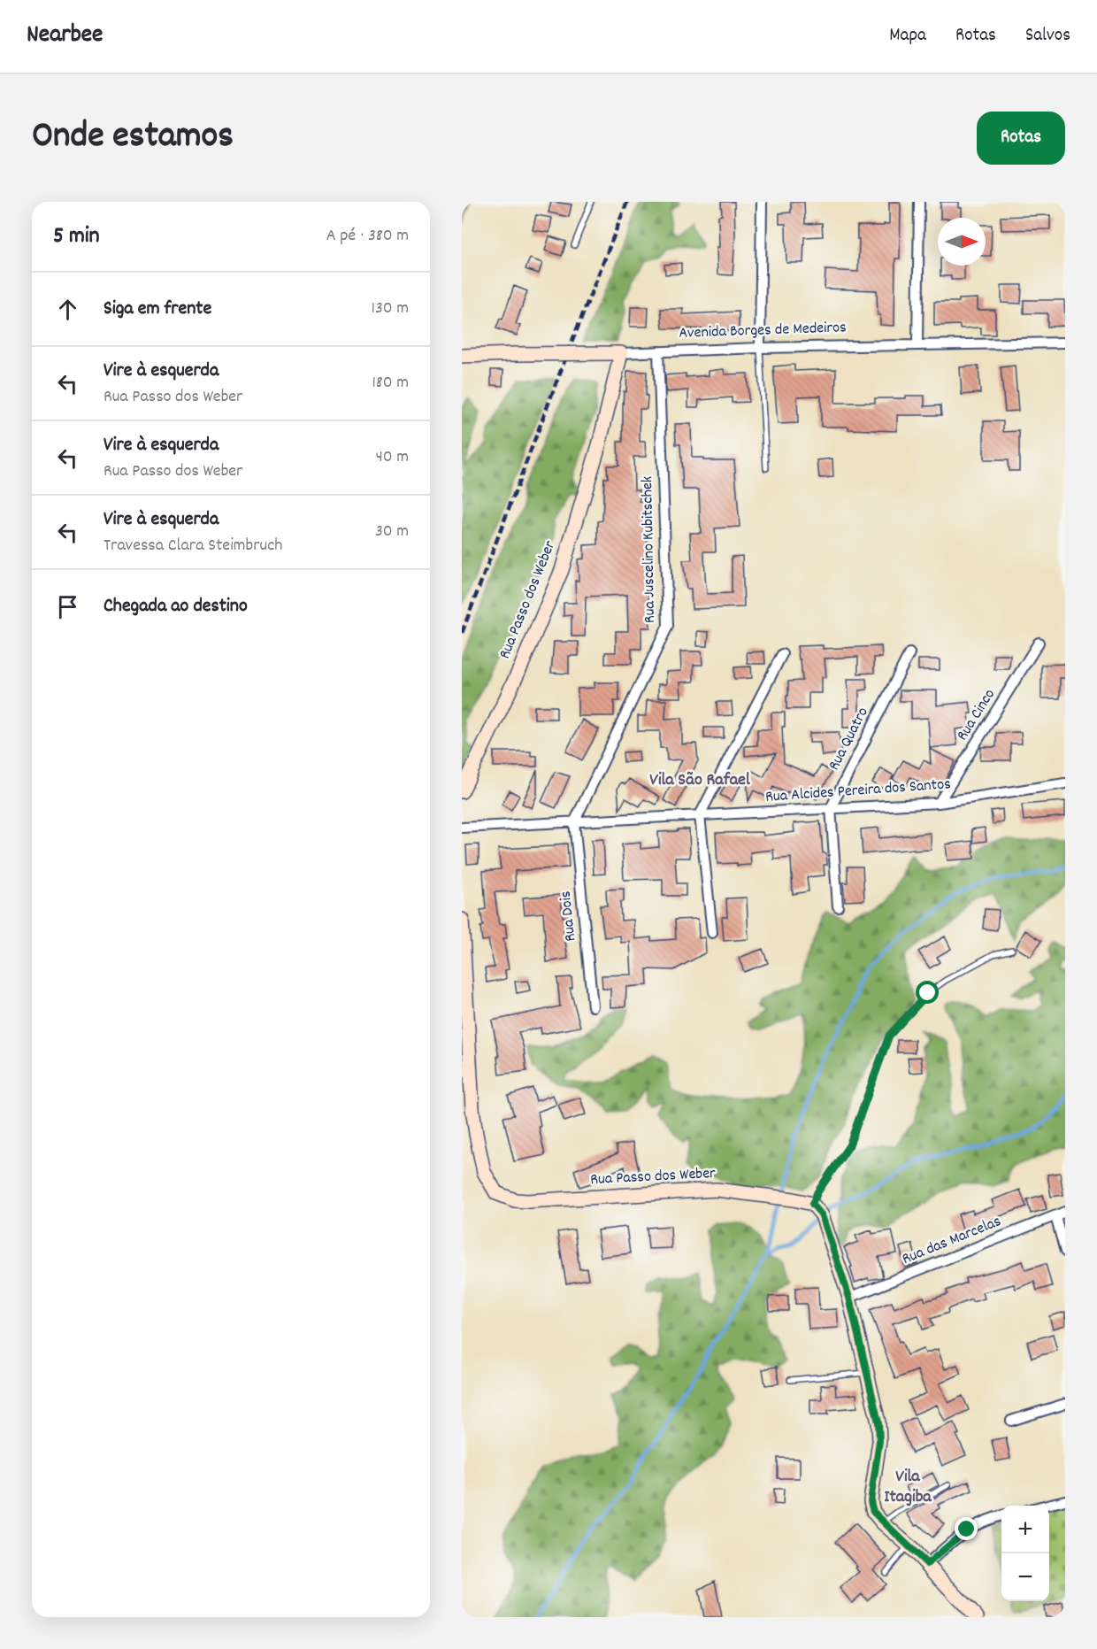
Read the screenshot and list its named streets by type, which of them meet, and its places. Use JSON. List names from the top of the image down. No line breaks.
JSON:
{"streets":{"street":["Avenida Borges de Medeiros","Rua Juscelino Kubitschek","Rua Passo dos Weber","Rua Cinco","Rua Quatro","Rua Alcides Pereira dos Santos","Rua Dois","Rua das Marcelas"]},"crossings":[["Avenida Borges de Medeiros","Rua Juscelino Kubitschek"],["Avenida Borges de Medeiros","Rua Passo dos Weber"],["Rua Juscelino Kubitschek","Rua Alcides Pereira dos Santos"],["Rua Juscelino Kubitschek","Rua Dois"],["Rua Cinco","Rua Alcides Pereira dos Santos"],["Rua Quatro","Rua Alcides Pereira dos Santos"],["Rua Alcides Pereira dos Santos","Rua Dois"]],"districts":["Vila São Rafael","Vila Itagiba"],"north":"right","page":{"header":"Nearbee","nav":["Mapa","Rotas","Salvos"],"title":"Onde estamos","buttons":"Rotas","heading":["5 min","A pé · 380 m"],"list":[["Siga em frente","130 m"],["Vire à esquerda","Rua Passo dos Weber","180 m"],["Vire à esquerda","Rua Passo dos Weber","40 m"],["Vire à esquerda","Travessa Clara Steimbruch","30 m"],"Chegada ao destino"],"map_buttons":["+","−"]}}
